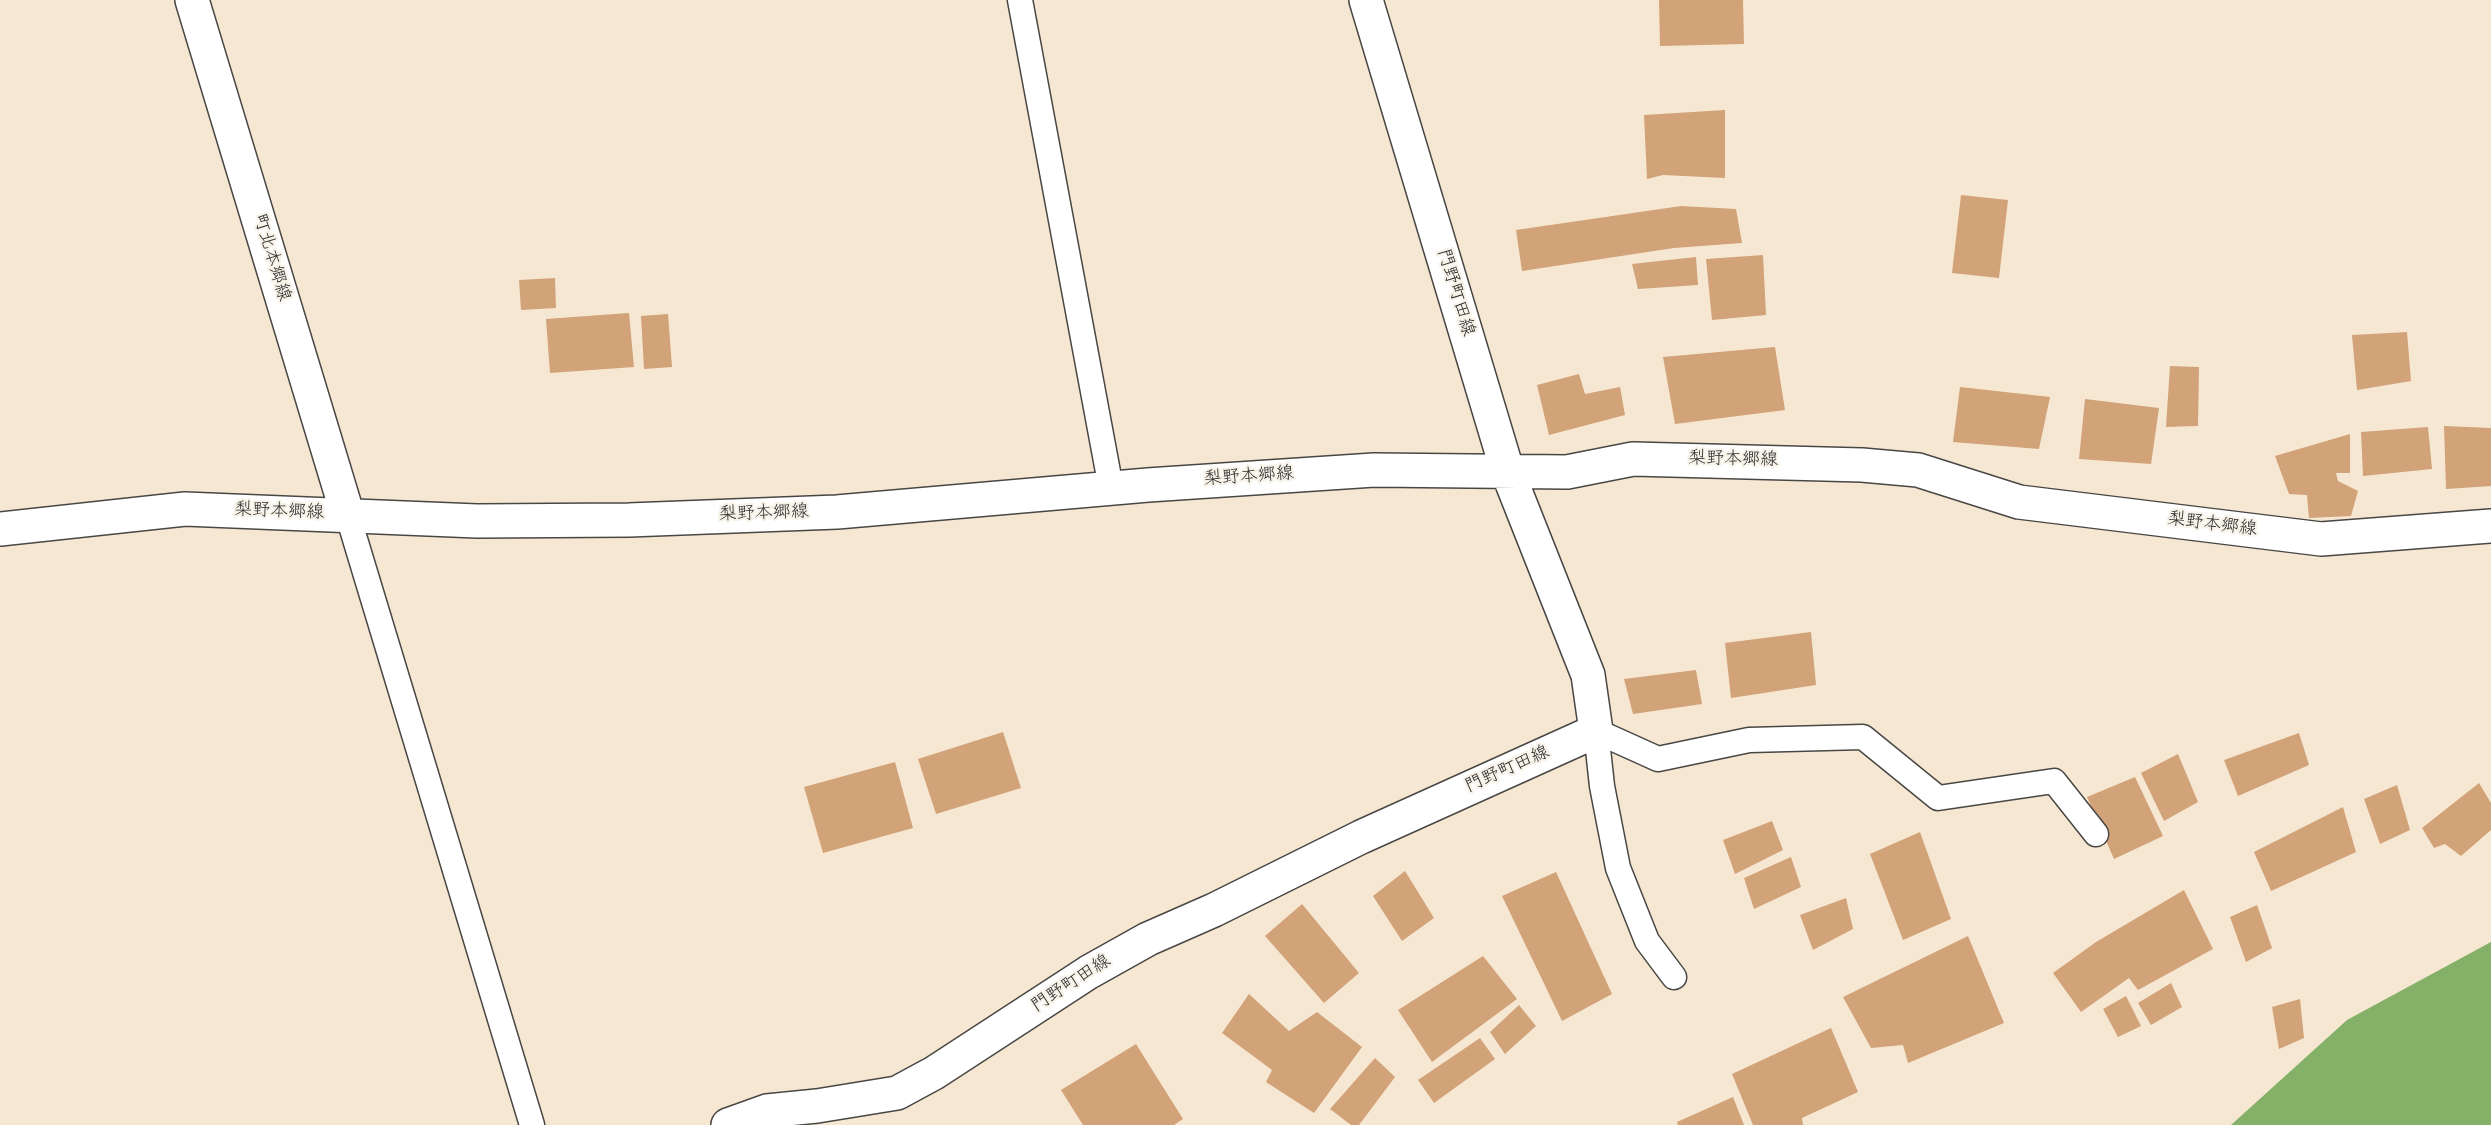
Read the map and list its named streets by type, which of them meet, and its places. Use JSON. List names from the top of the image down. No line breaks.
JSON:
{"streets":{"street":["町北本郷線","門野町田線","梨野本郷線"]},"crossings":[["町北本郷線","梨野本郷線"],["門野町田線","梨野本郷線"]]}
